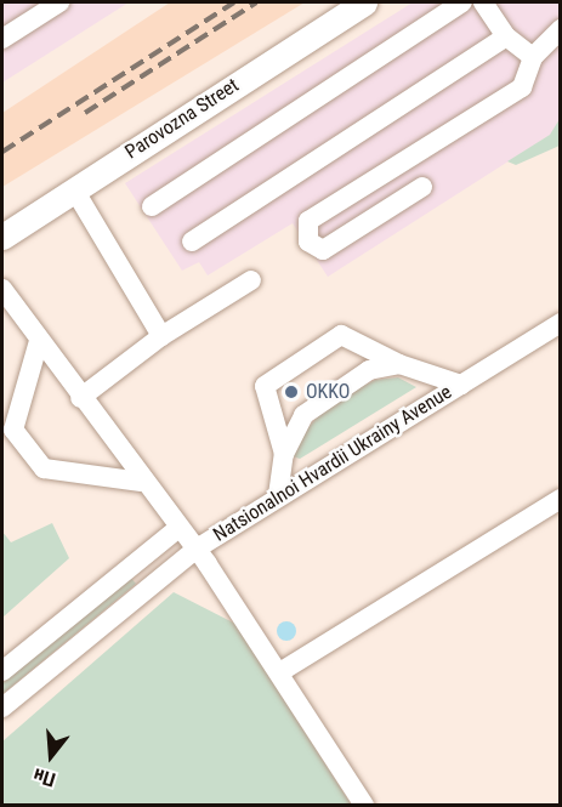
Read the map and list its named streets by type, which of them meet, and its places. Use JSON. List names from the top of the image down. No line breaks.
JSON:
{"streets":{"main road":["Parovozna Street"],"street":["Natsionalnoi Hvardii Ukrainy Avenue"]},"places":["OKKO"],"north":"bottom"}
